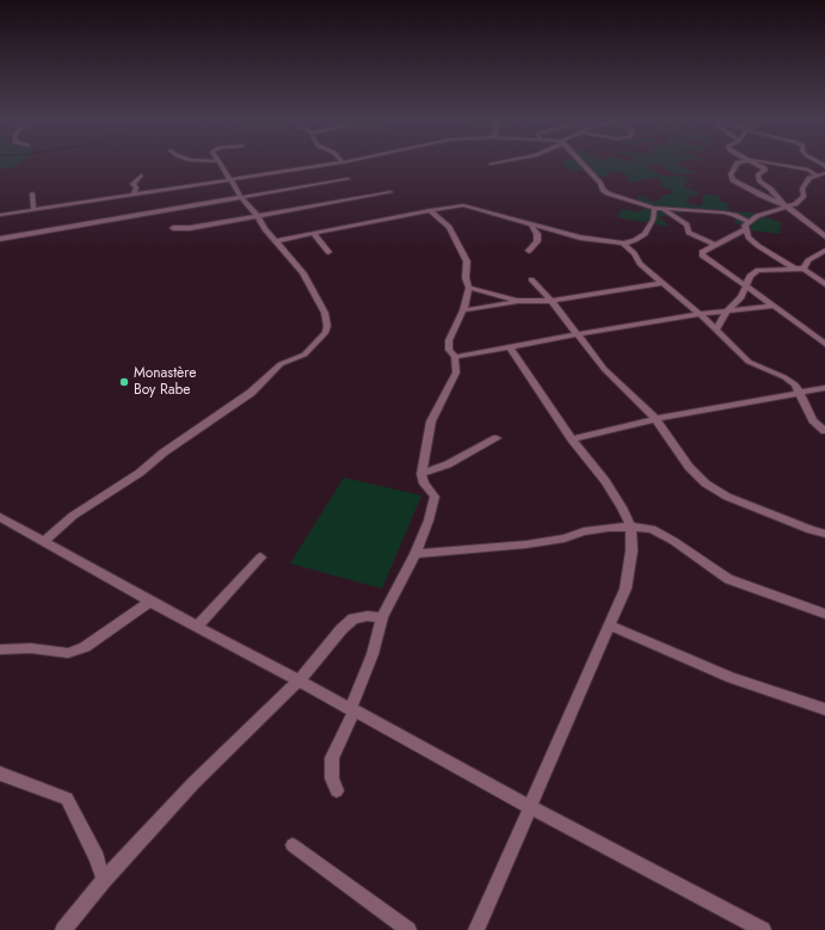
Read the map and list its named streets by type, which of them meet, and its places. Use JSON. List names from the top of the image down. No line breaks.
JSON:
{"places":["Monastère Boy Rabe"]}
